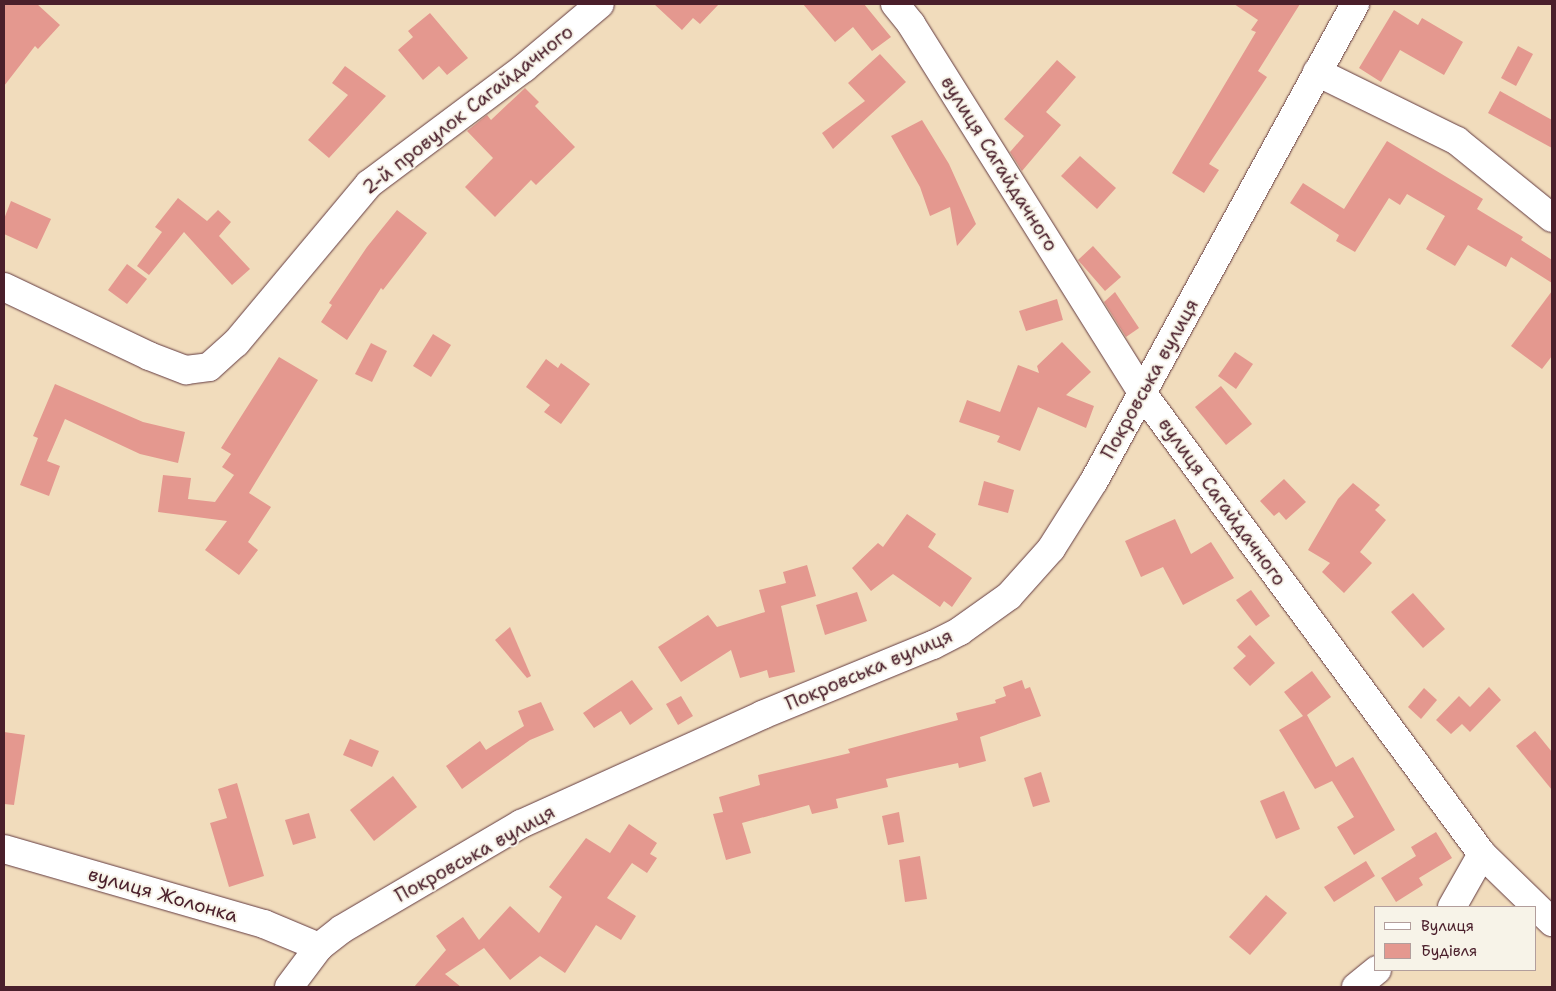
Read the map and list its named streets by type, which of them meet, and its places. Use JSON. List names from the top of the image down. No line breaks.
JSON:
{"streets":{"street":["2-й провулок Сагайдачного","вулиця Сагайдачного","Покровська вулиця","вулиця Жолонка"]},"crossings":[["вулиця Сагайдачного","Покровська вулиця"],["Покровська вулиця","вулиця Жолонка"]],"legend":["Вулиця","Будівля"]}
